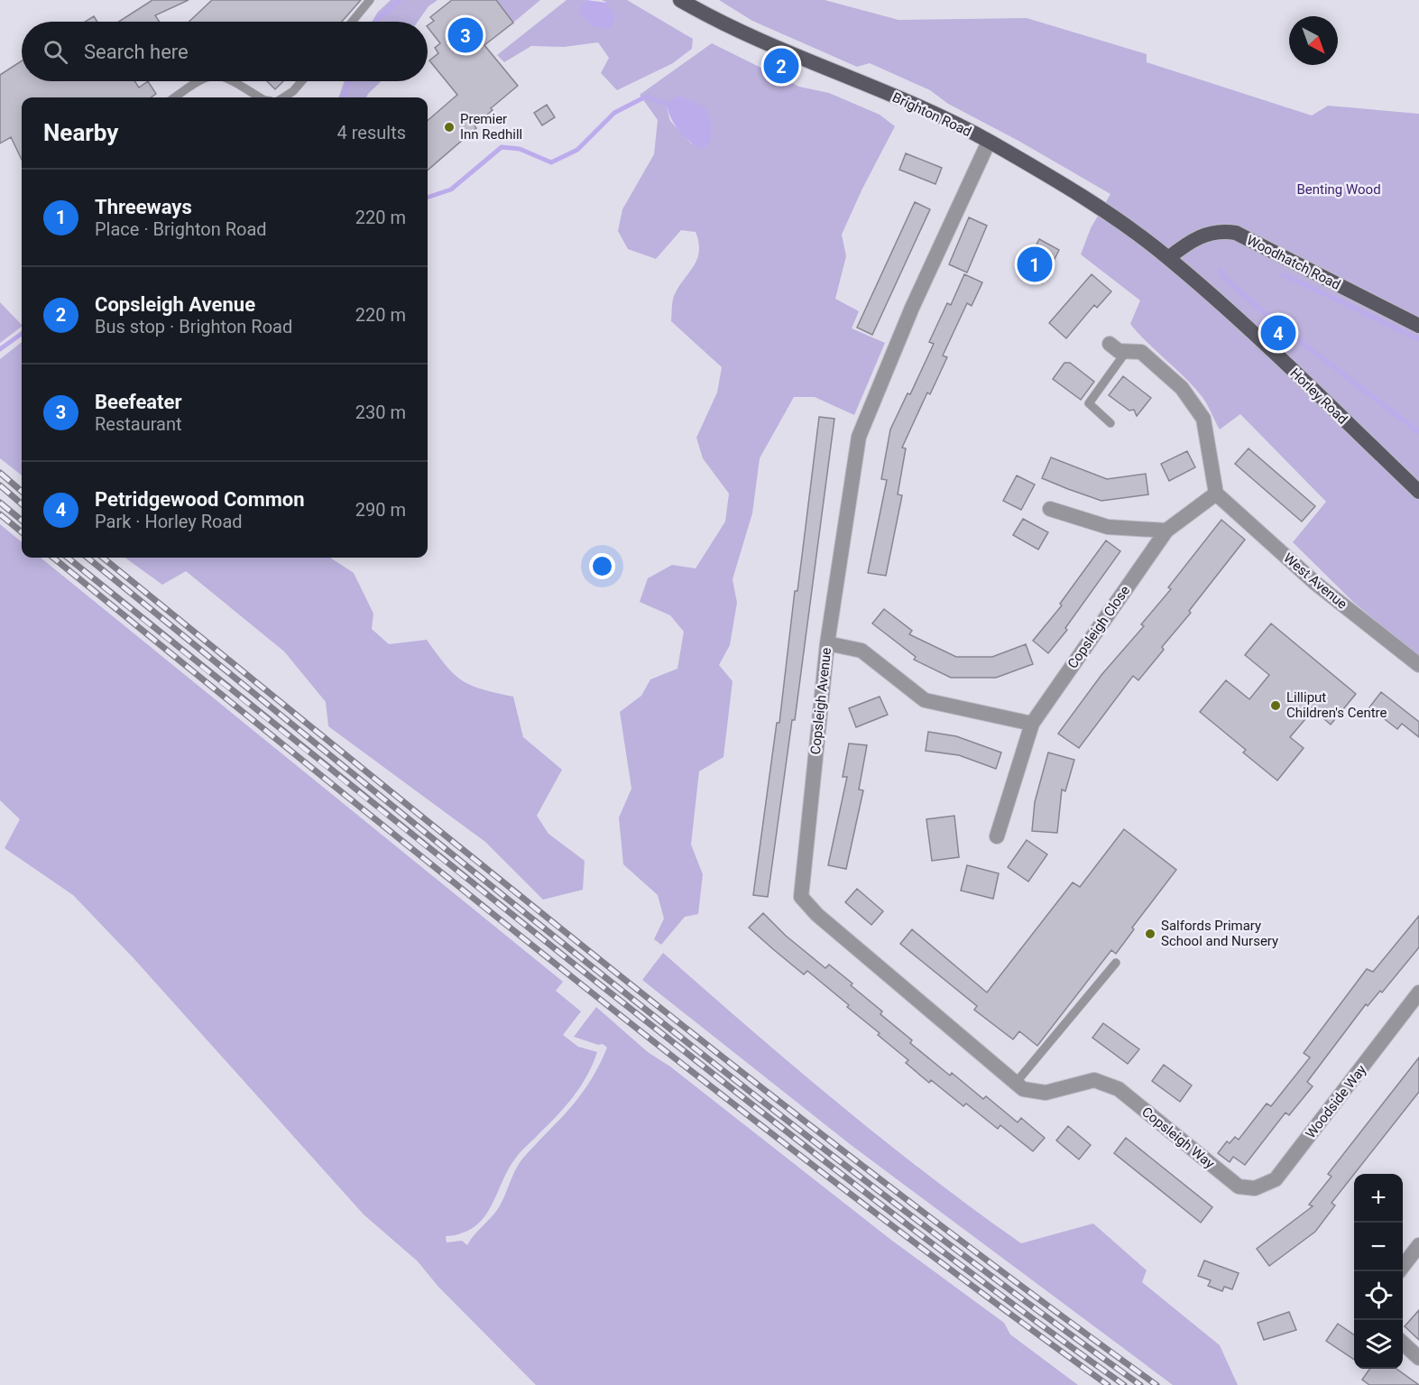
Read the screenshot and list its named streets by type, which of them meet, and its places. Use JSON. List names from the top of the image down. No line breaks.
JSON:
{"streets":{"main road":["Brighton Road","Woodhatch Road","Horley Road"],"street":["West Avenue","Copsleigh Close","Copsleigh Avenue","Woodside Way","Copsleigh Way"]},"crossings":[["Brighton Road","Woodhatch Road"],["Brighton Road","Horley Road"],["Brighton Road","Copsleigh Avenue"],["Woodhatch Road","Horley Road"],["West Avenue","Copsleigh Close"],["Copsleigh Avenue","Copsleigh Way"],["Woodside Way","Copsleigh Way"]],"parks":["Benting Wood"],"places":["Premier Inn Redhill","Lilliput Children's Centre","Salfords Primary School and Nursery"],"north":"bottom right","page":{"pins":["3","2","1","4"],"search":"Search here","heading":["Nearby","4 results"],"list":[{"mark":"1","name":"Threeways","note":"Place · Brighton Road","value":"220 m"},{"mark":"2","name":"Copsleigh Avenue","note":"Bus stop · Brighton Road","value":"220 m"},{"mark":"3","name":"Beefeater","note":"Restaurant","value":"230 m"},{"mark":"4","name":"Petridgewood Common","note":"Park · Horley Road","value":"290 m"}],"map_buttons":["+","−"]}}
